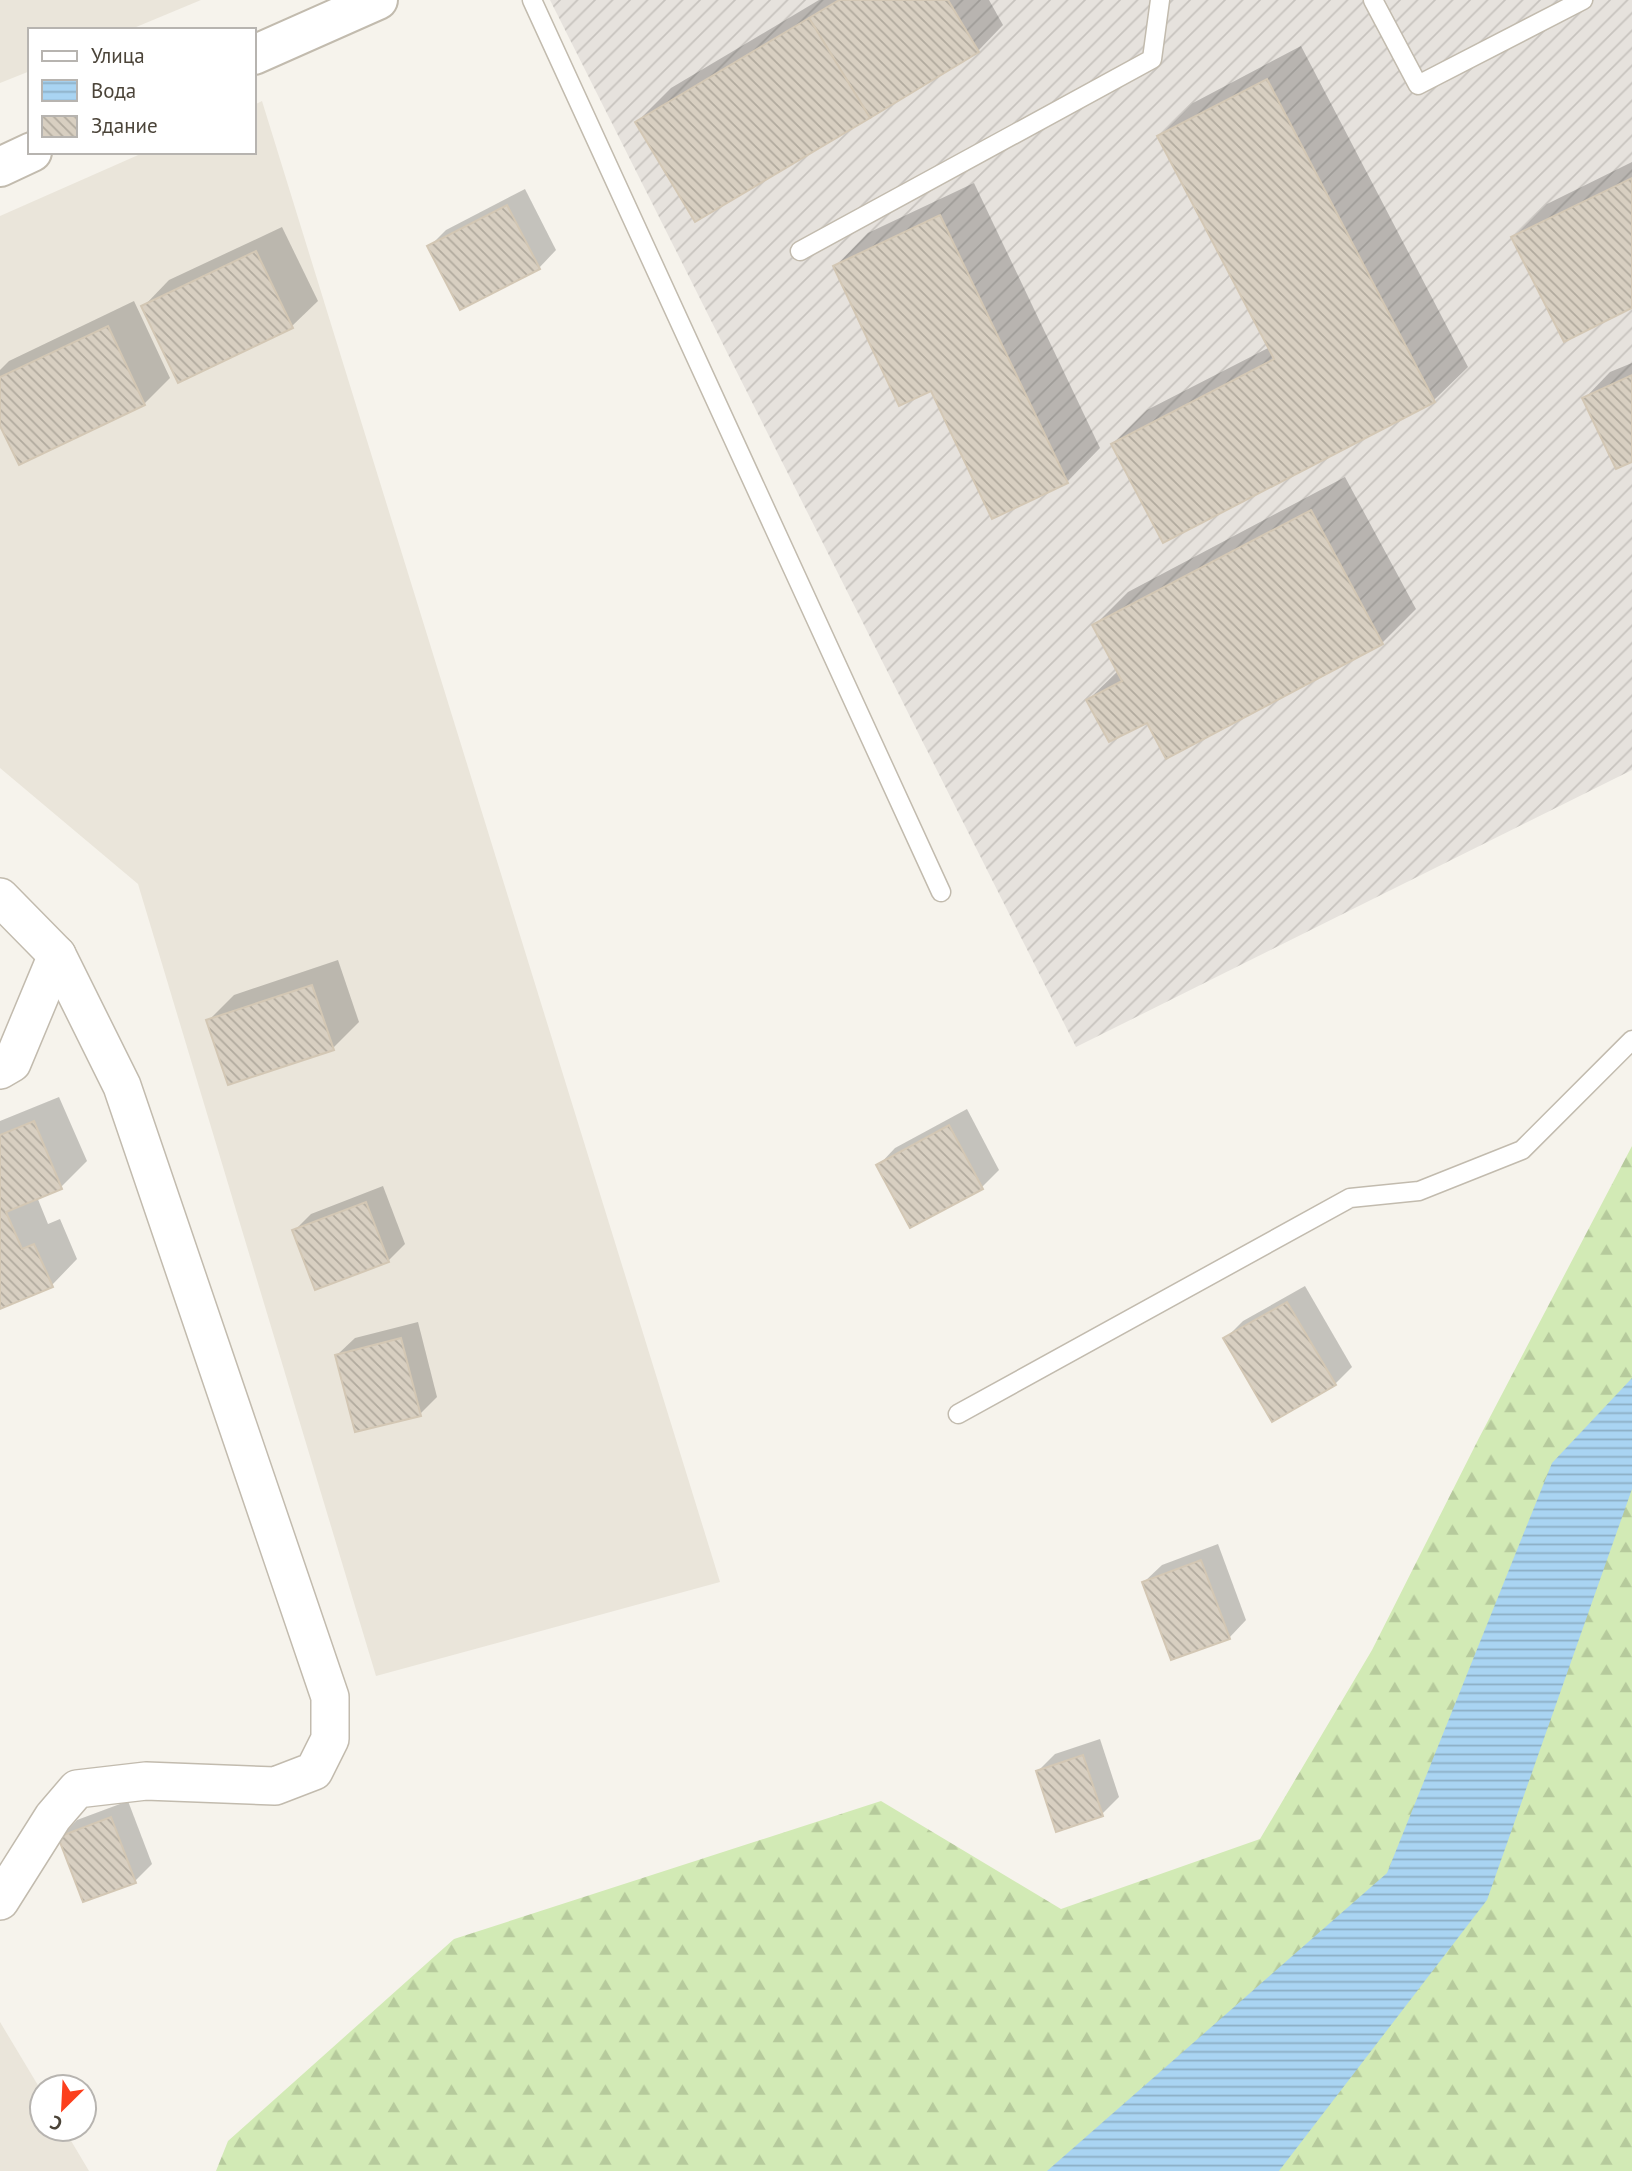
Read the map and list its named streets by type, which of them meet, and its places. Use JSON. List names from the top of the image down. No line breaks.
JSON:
{"legend":["Улица","Вода","Здание"],"north":"bottom left"}
